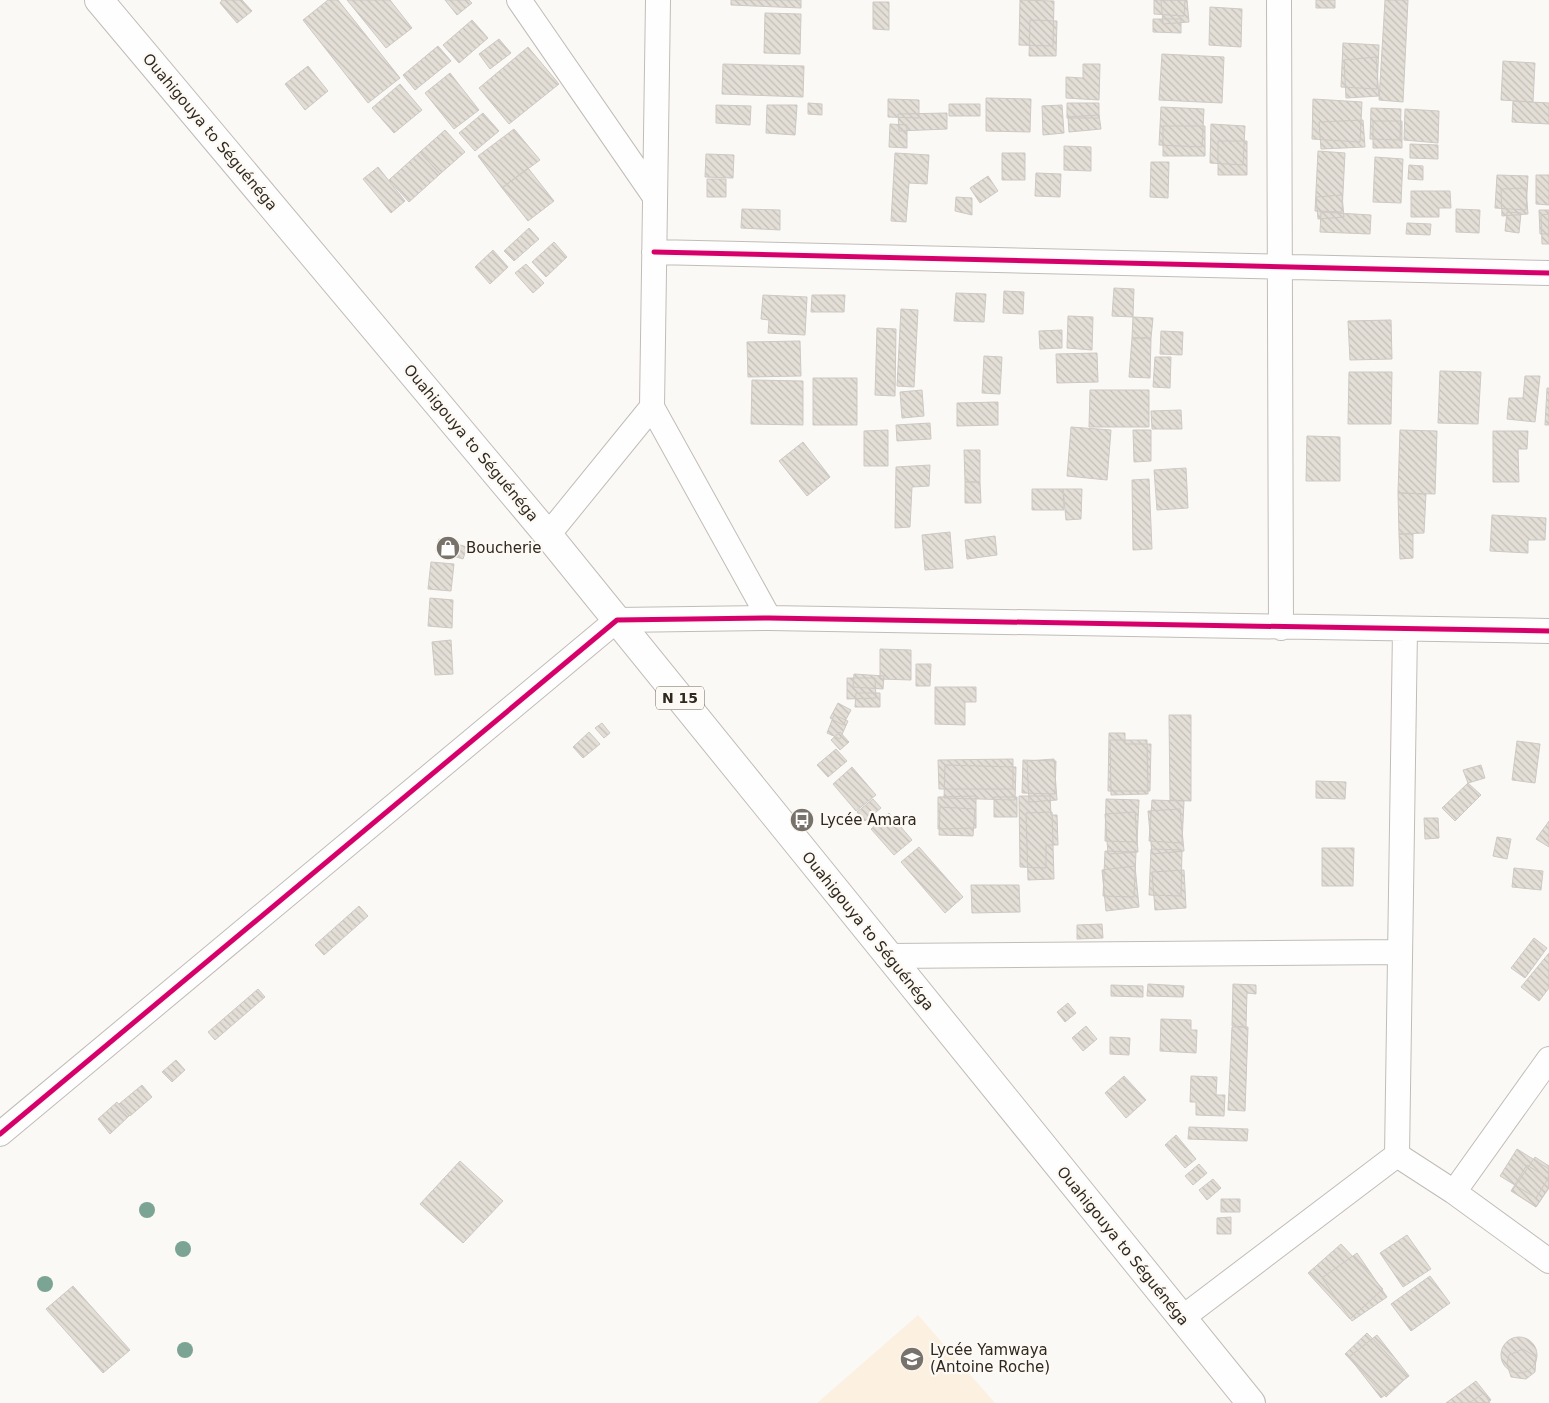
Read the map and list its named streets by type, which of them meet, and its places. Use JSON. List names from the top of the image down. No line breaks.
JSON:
{"streets":{"main road":["Ouahigouya to Séguénéga","N 15"]},"places":{"shop":["Boucherie"],"bus stop":["Lycée Amara"],"school or university":["Lycée Yamwaya (Antoine Roche)"]}}
